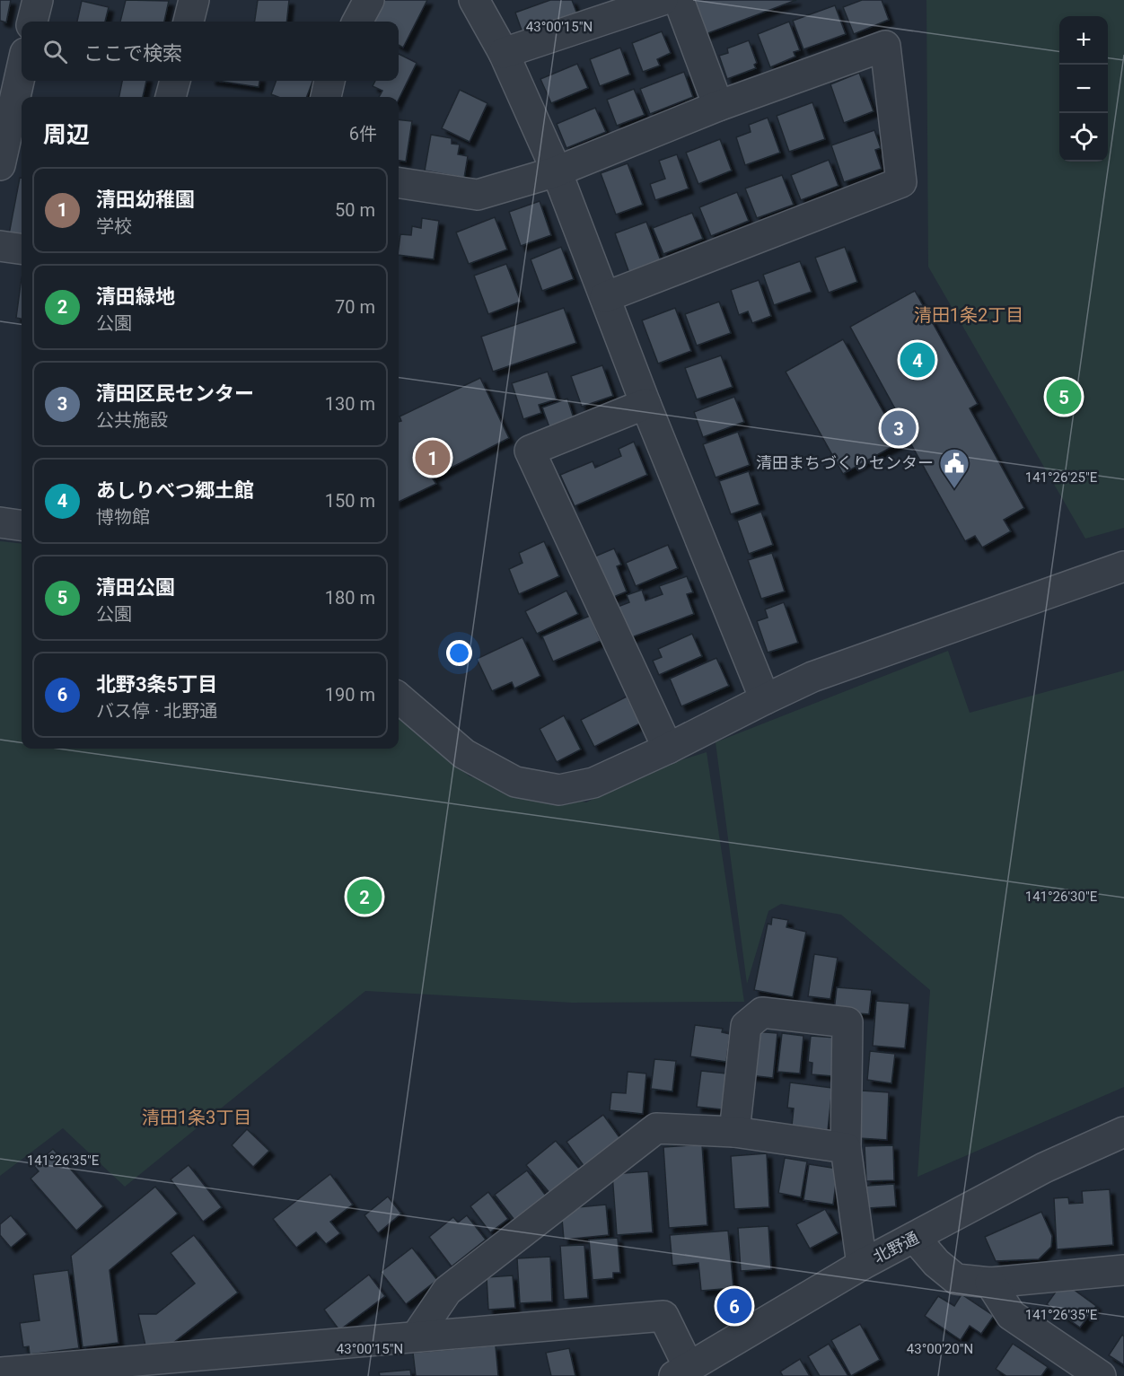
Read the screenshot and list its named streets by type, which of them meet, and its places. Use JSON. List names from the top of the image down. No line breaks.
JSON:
{"streets":{"street":["北野通"]},"districts":["清田1条2丁目","清田1条3丁目"],"places":{"public building":["清田まちづくりセンター"]},"page":{"map_buttons":["+","−"],"search":"ここで検索","heading":["周辺","6件"],"list":[{"mark":"1","name":"清田幼稚園","note":"学校","value":"50 m"},{"mark":"2","name":"清田緑地","note":"公園","value":"70 m"},{"mark":"3","name":"清田区民センター","note":"公共施設","value":"130 m"},{"mark":"4","name":"あしりべつ郷土館","note":"博物館","value":"150 m"},{"mark":"5","name":"清田公園","note":"公園","value":"180 m"},{"mark":"6","name":"北野3条5丁目","note":"バス停 · 北野通","value":"190 m"}],"pins":["4","5","3","1","2","6"]},"coordinates":["43°00'15\"N","141°26'25\"E","141°26'30\"E","141°26'35\"E","43°00'20\"N"]}
